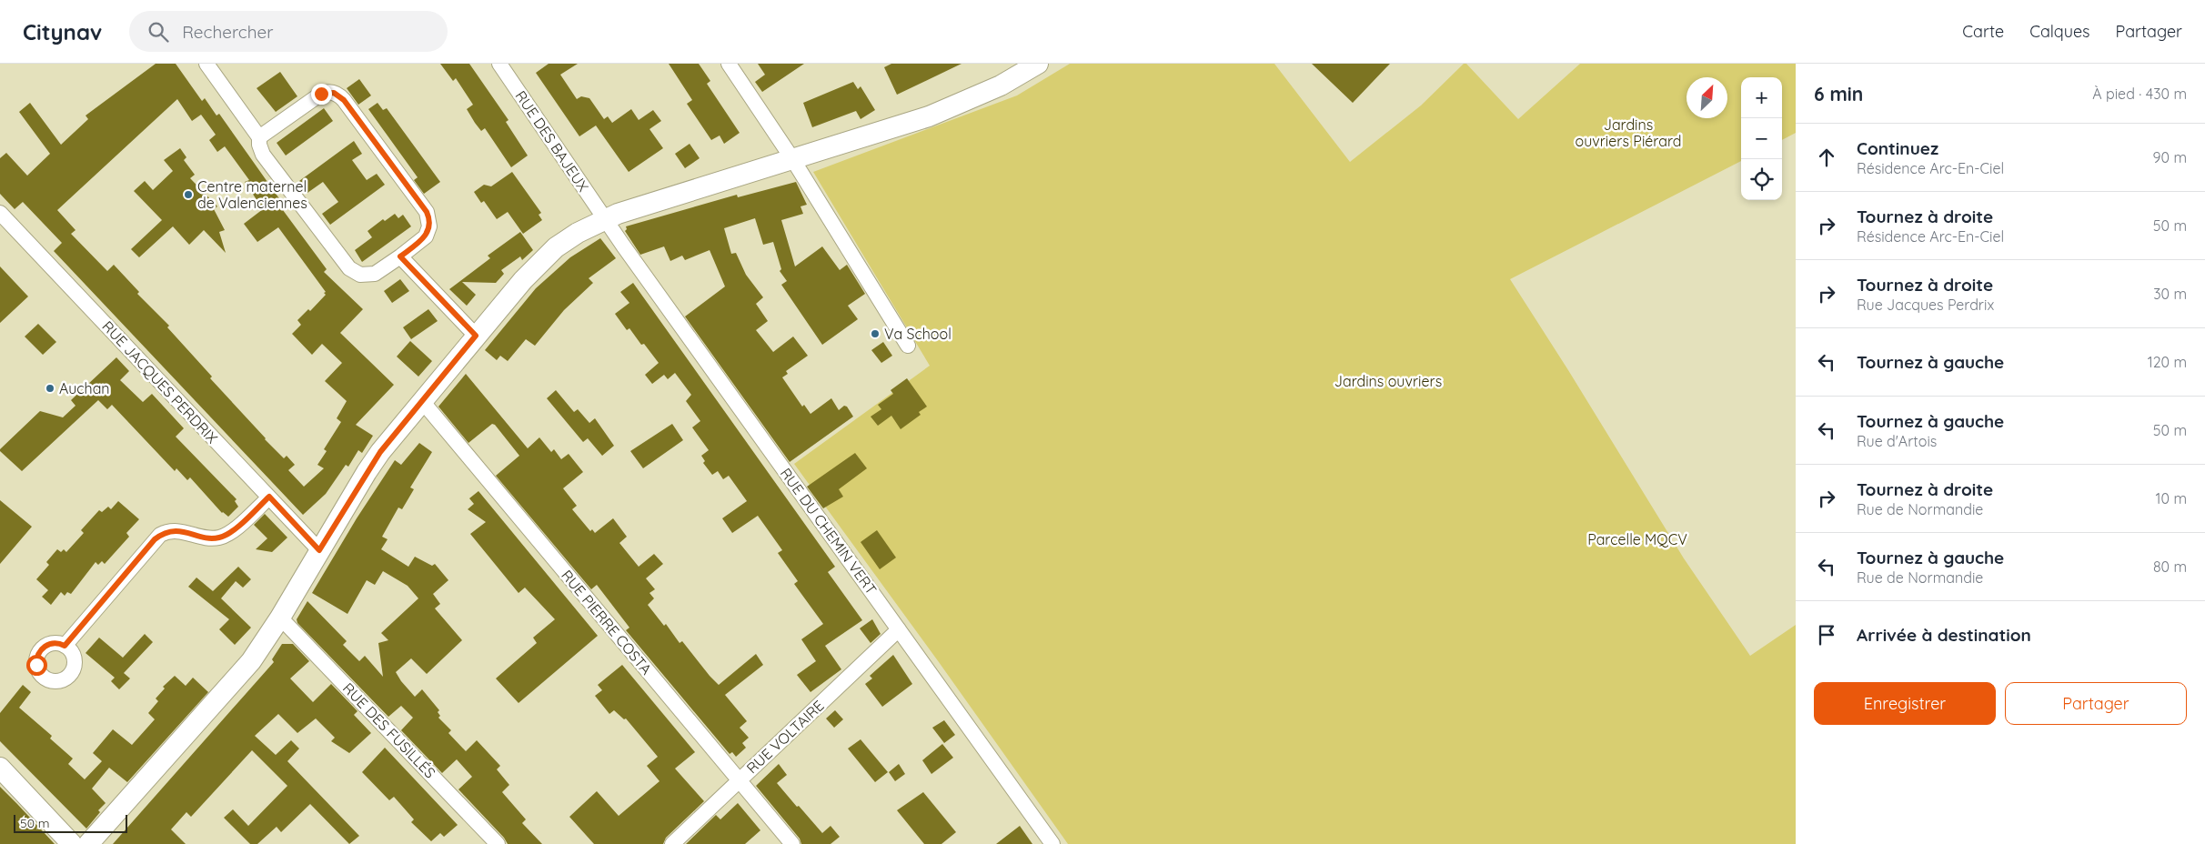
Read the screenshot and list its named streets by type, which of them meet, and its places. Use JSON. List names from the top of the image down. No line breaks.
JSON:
{"streets":{"street":["RUE DES BAJEUX","RUE JACQUES PERDRIX","RUE DU CHEMIN VERT","RUE PIERRE COSTA","RUE DES FUSILLÉS","RUE VOLTAIRE"]},"crossings":[["RUE DES BAJEUX","RUE DU CHEMIN VERT"],["RUE DU CHEMIN VERT","RUE VOLTAIRE"],["RUE PIERRE COSTA","RUE VOLTAIRE"]],"parks":["Jardins ouvriers Piérard","Jardins ouvriers","Parcelle MQCV"],"places":["Centre maternel de Valenciennes","Va School","Auchan"],"scale_bar":"50 m","north":"top right","page":{"header":"Citynav","search":"Rechercher","nav":["Carte","Calques","Partager"],"heading":["6 min","À pied · 430 m"],"map_buttons":["+","−"],"list":[["Continuez","Résidence Arc-En-Ciel","90 m"],["Tournez à droite","Résidence Arc-En-Ciel","50 m"],["Tournez à droite","Rue Jacques Perdrix","30 m"],["Tournez à gauche","120 m"],["Tournez à gauche","Rue d'Artois","50 m"],["Tournez à droite","Rue de Normandie","10 m"],["Tournez à gauche","Rue de Normandie","80 m"],"Arrivée à destination"],"buttons":["Enregistrer","Partager"],"scale":"50 m"}}
